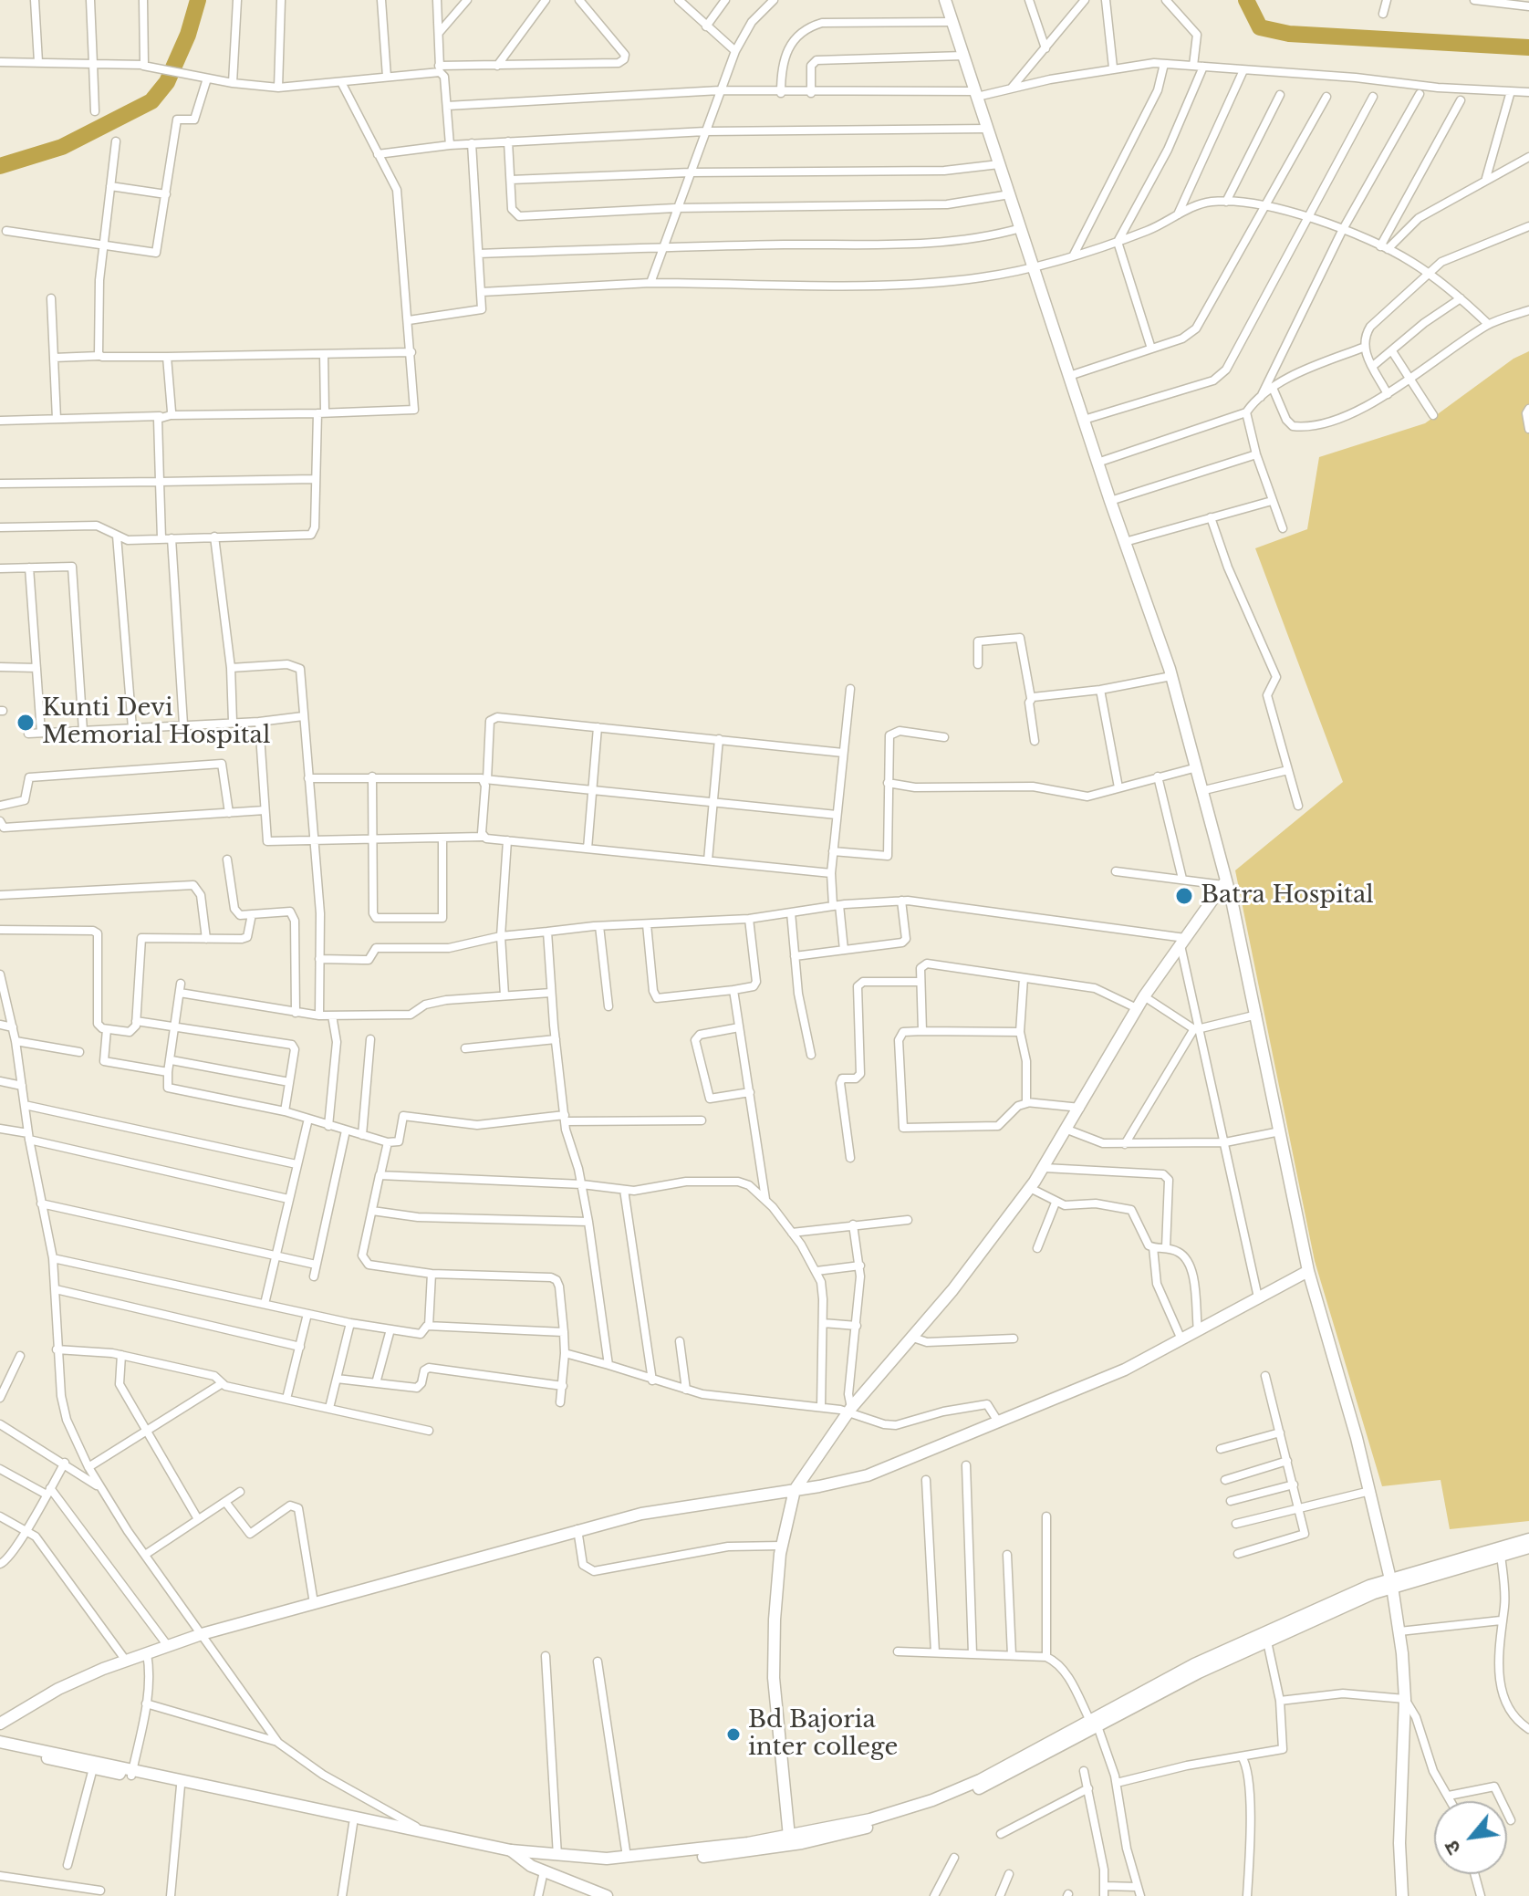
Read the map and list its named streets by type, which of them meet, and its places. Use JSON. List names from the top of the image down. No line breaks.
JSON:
{"places":["Kunti Devi Memorial Hospital","Batra Hospital","Bd Bajoria inter college"],"north":"bottom left"}
